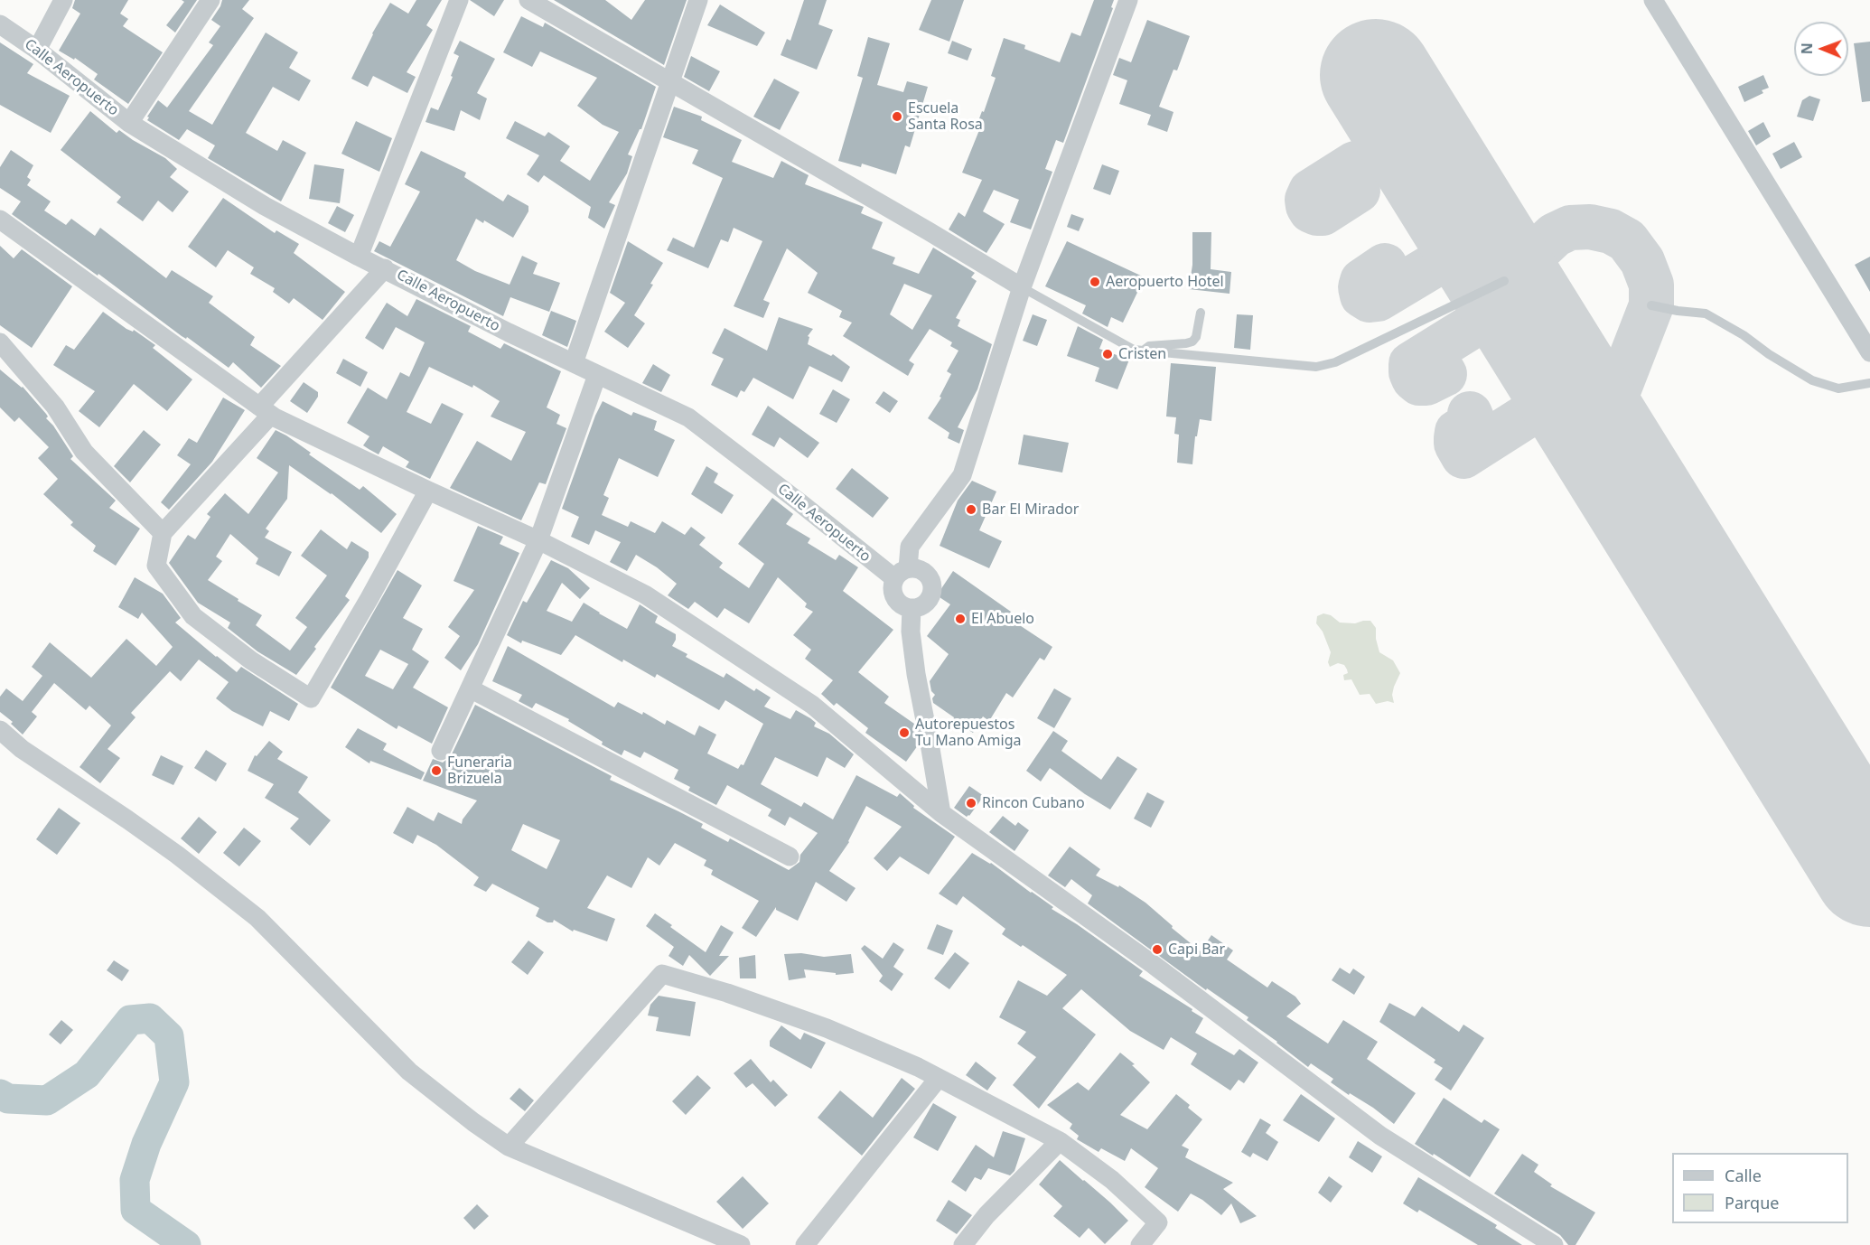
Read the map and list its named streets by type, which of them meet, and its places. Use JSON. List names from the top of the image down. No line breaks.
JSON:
{"streets":{"street":["Calle Aeropuerto"]},"places":["Escuela Santa Rosa","Aeropuerto Hotel","Cristen","Bar El Mirador","El Abuelo","Autorepuestos Tu Mano Amiga","Funeraria Brizuela","Rincon Cubano","Capi Bar"],"legend":["Calle","Parque"],"north":"left"}
